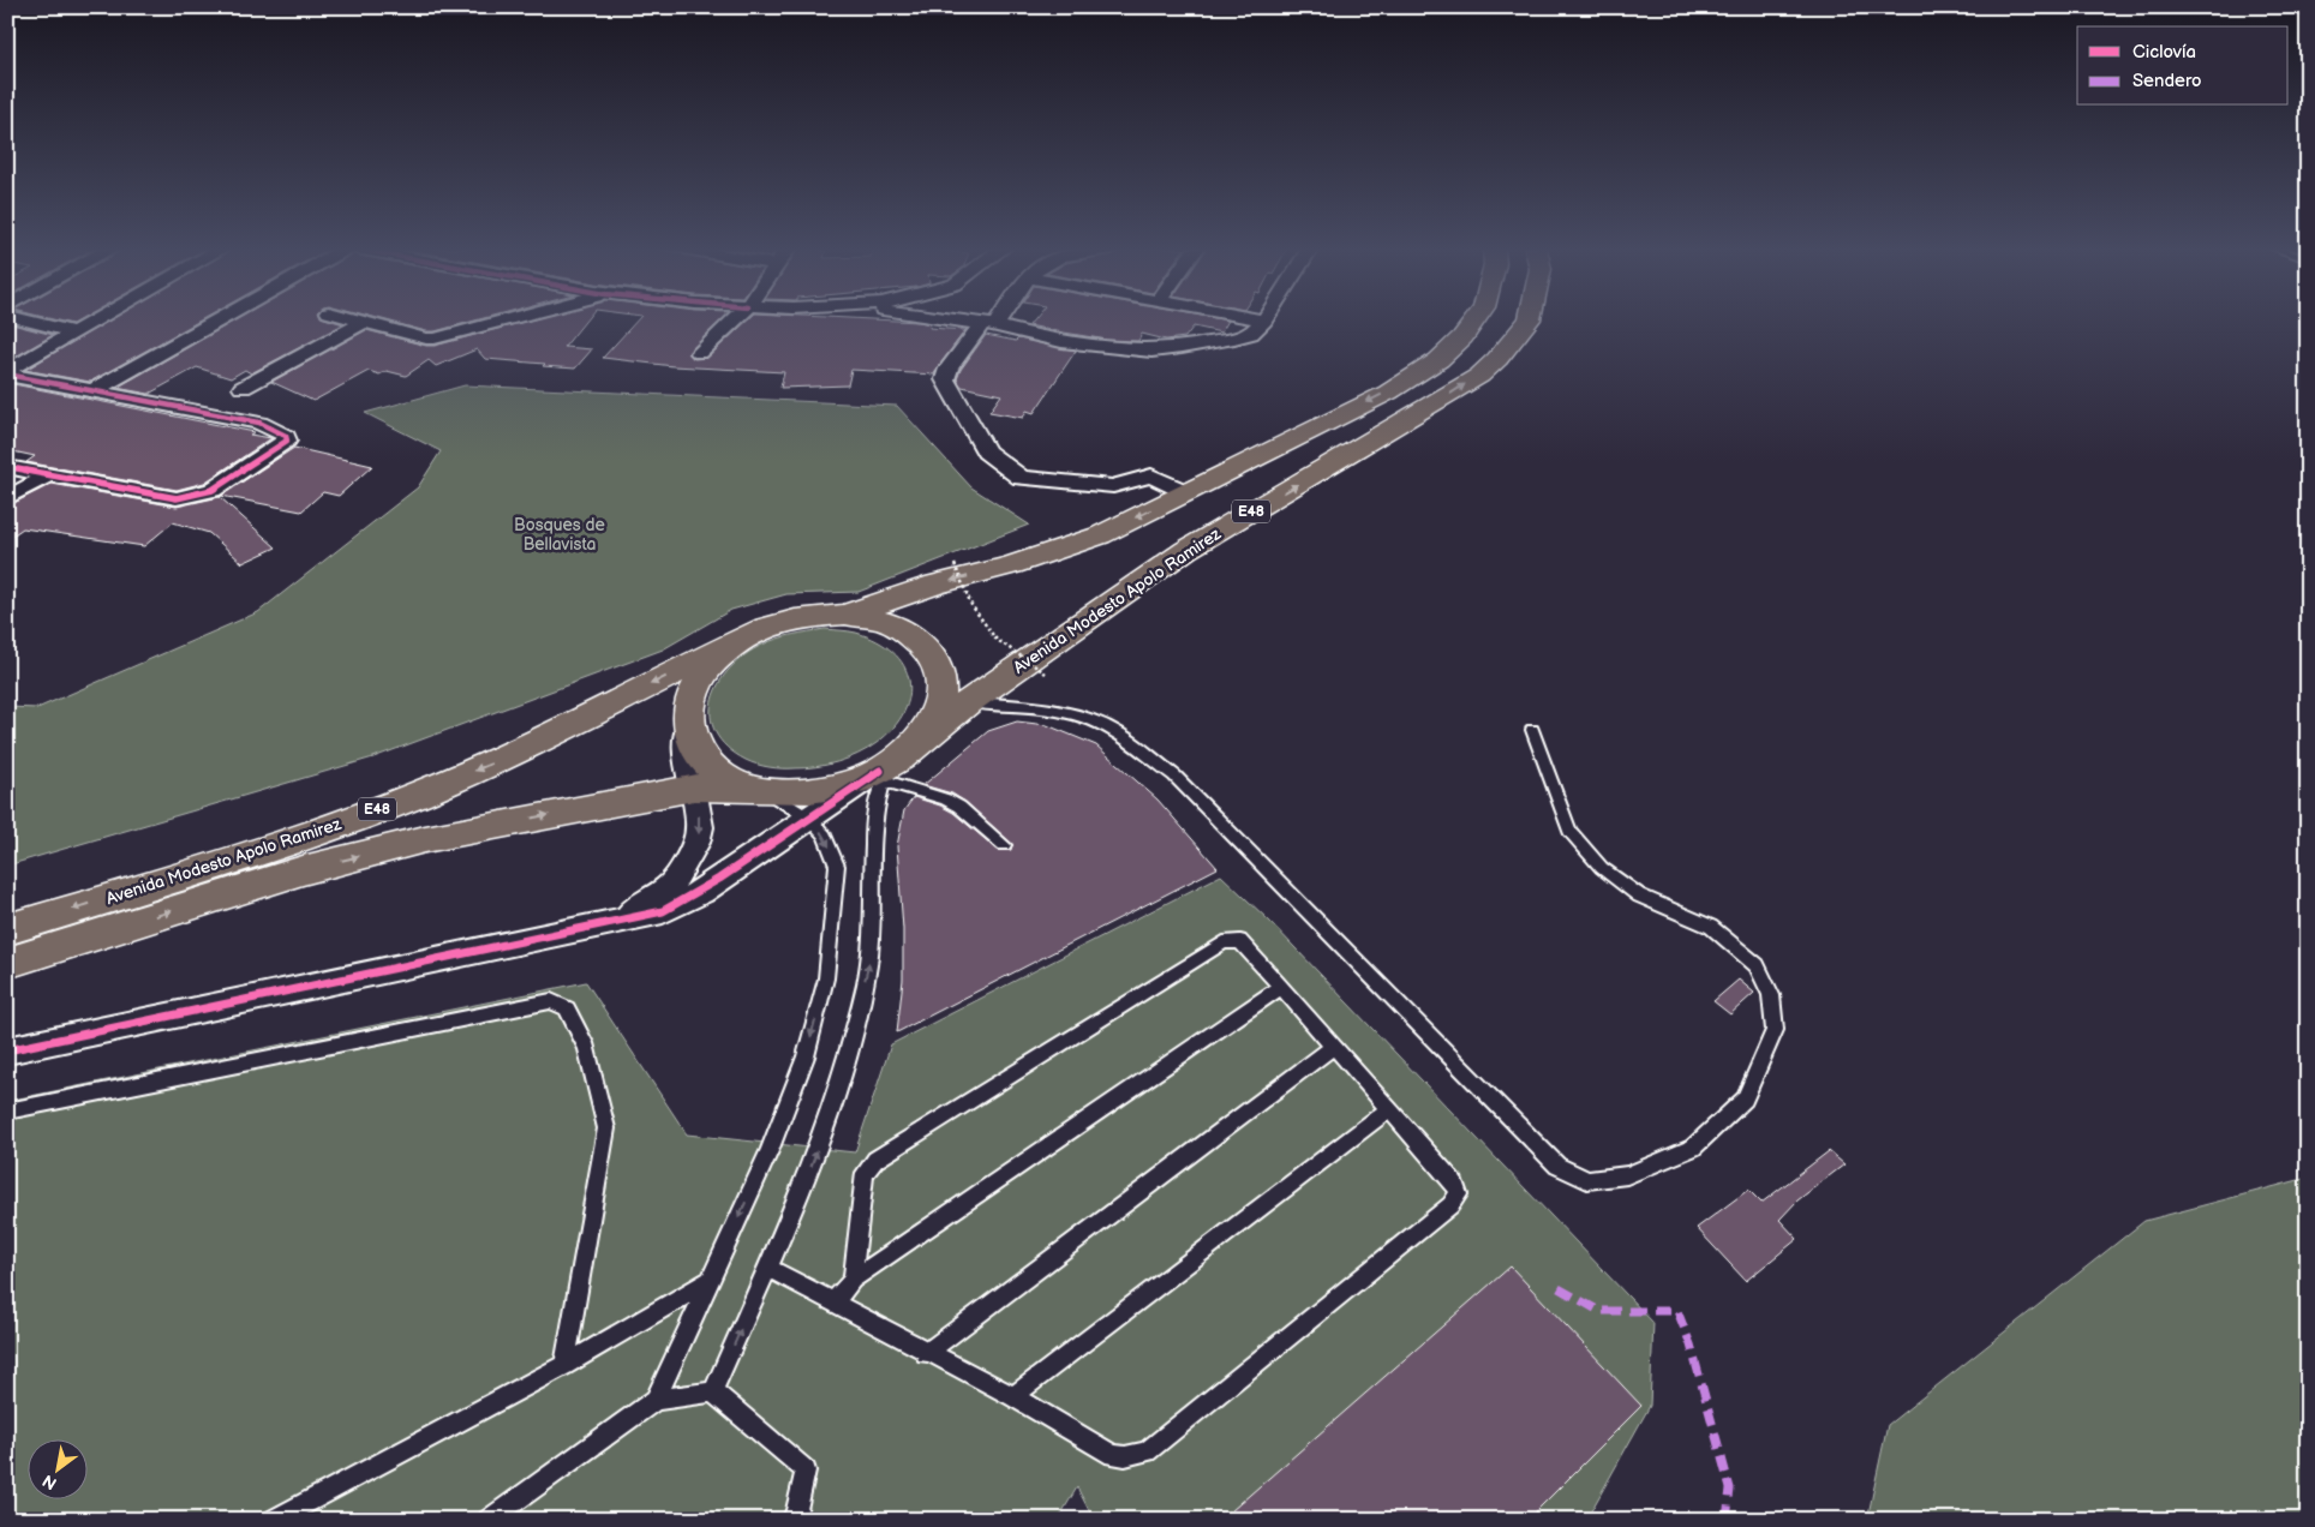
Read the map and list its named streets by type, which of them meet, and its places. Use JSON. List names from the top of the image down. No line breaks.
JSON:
{"streets":{"main road":["E48","Avenida Modesto Apolo Ramirez"]},"crossings":[["E48","Avenida Modesto Apolo Ramirez"]],"parks":["Bosques de Bellavista"],"legend":["Ciclovía","Sendero"],"north":"bottom left"}
